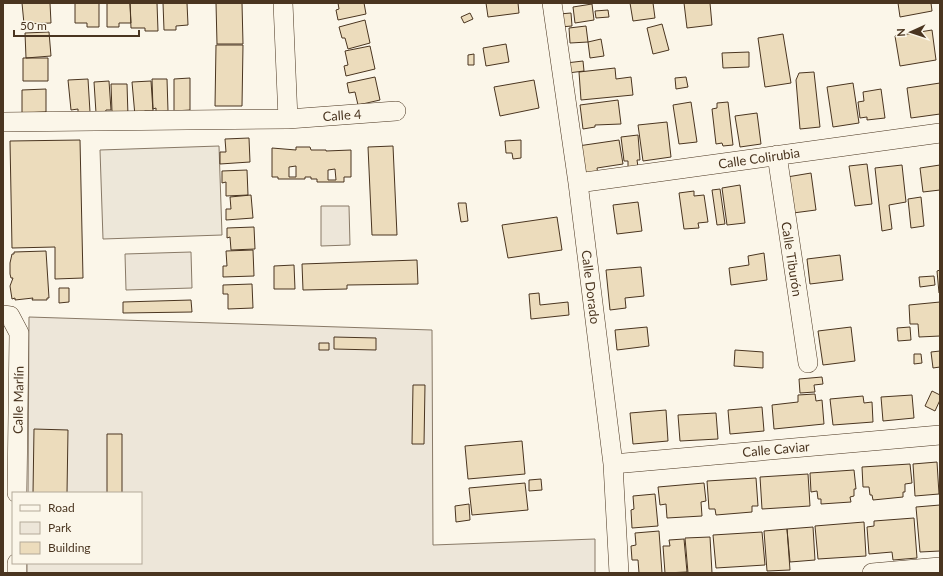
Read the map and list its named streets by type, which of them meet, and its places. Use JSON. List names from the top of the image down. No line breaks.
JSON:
{"streets":{"street":["Calle 4","Calle Colirubia","Calle Tiburón","Calle Dorado","Calle Marlín","Calle Caviar"]},"crossings":[["Calle Colirubia","Calle Tiburón"],["Calle Colirubia","Calle Dorado"],["Calle Dorado","Calle Caviar"]],"legend":["Road","Park","Building"],"scale_bar":"50 m","north":"left"}
